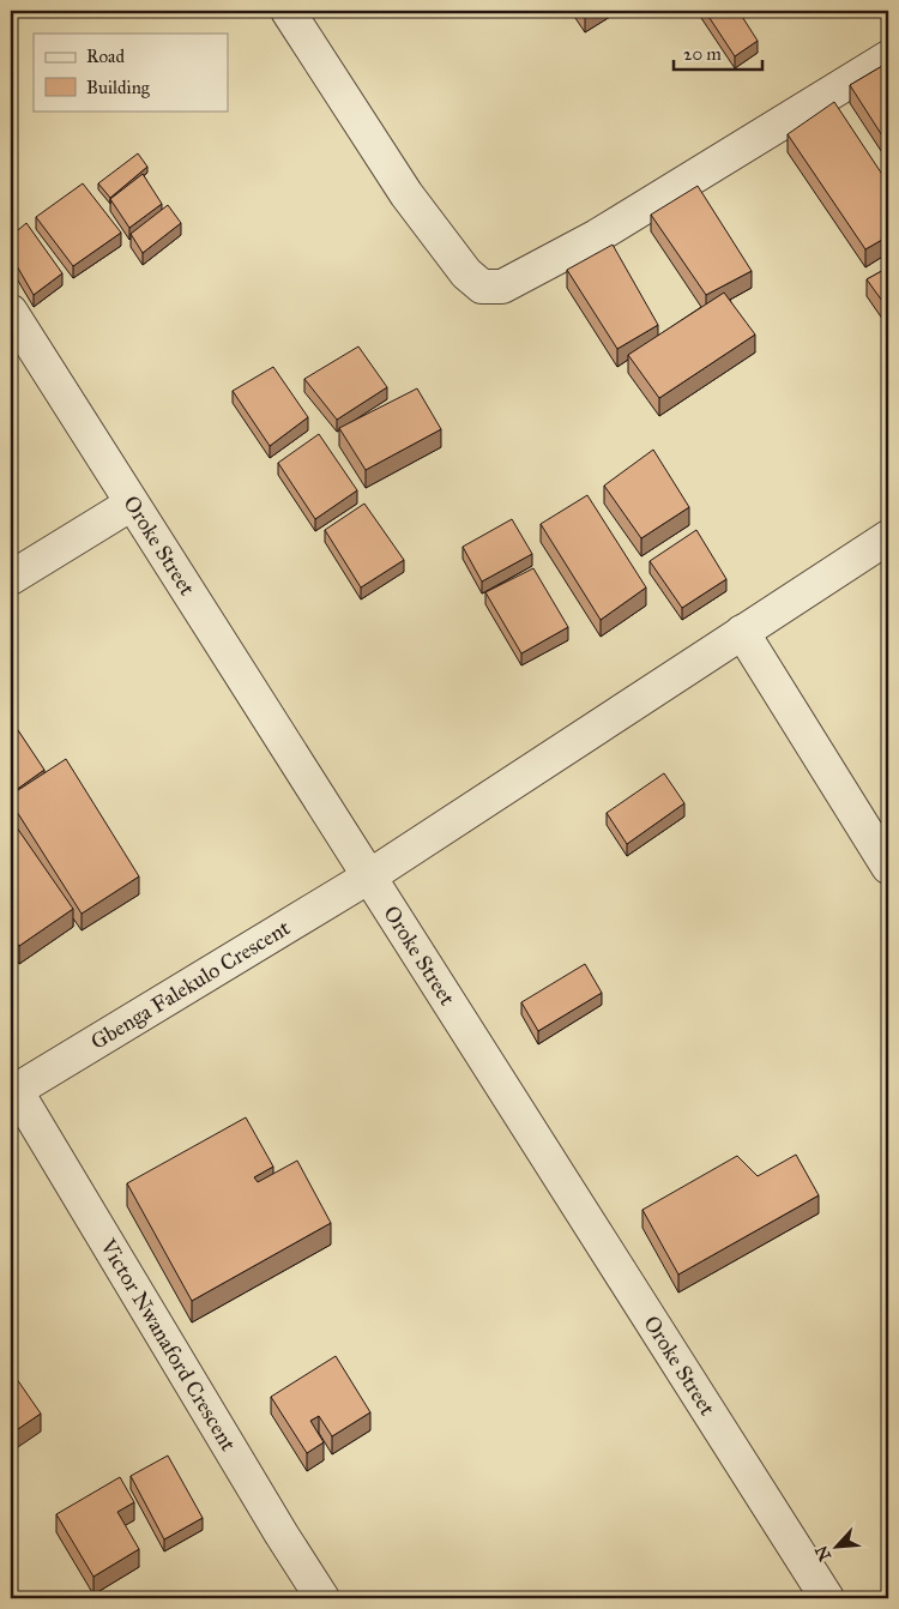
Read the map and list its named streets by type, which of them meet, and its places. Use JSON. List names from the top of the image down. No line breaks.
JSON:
{"streets":{"street":["Oroke Street","Gbenga Falekulo Crescent","Victor Nwanaford Crescent"]},"crossings":[["Oroke Street","Gbenga Falekulo Crescent"],["Gbenga Falekulo Crescent","Victor Nwanaford Crescent"]],"legend":["Road","Building"],"scale_bar":"20 m","north":"bottom left"}
